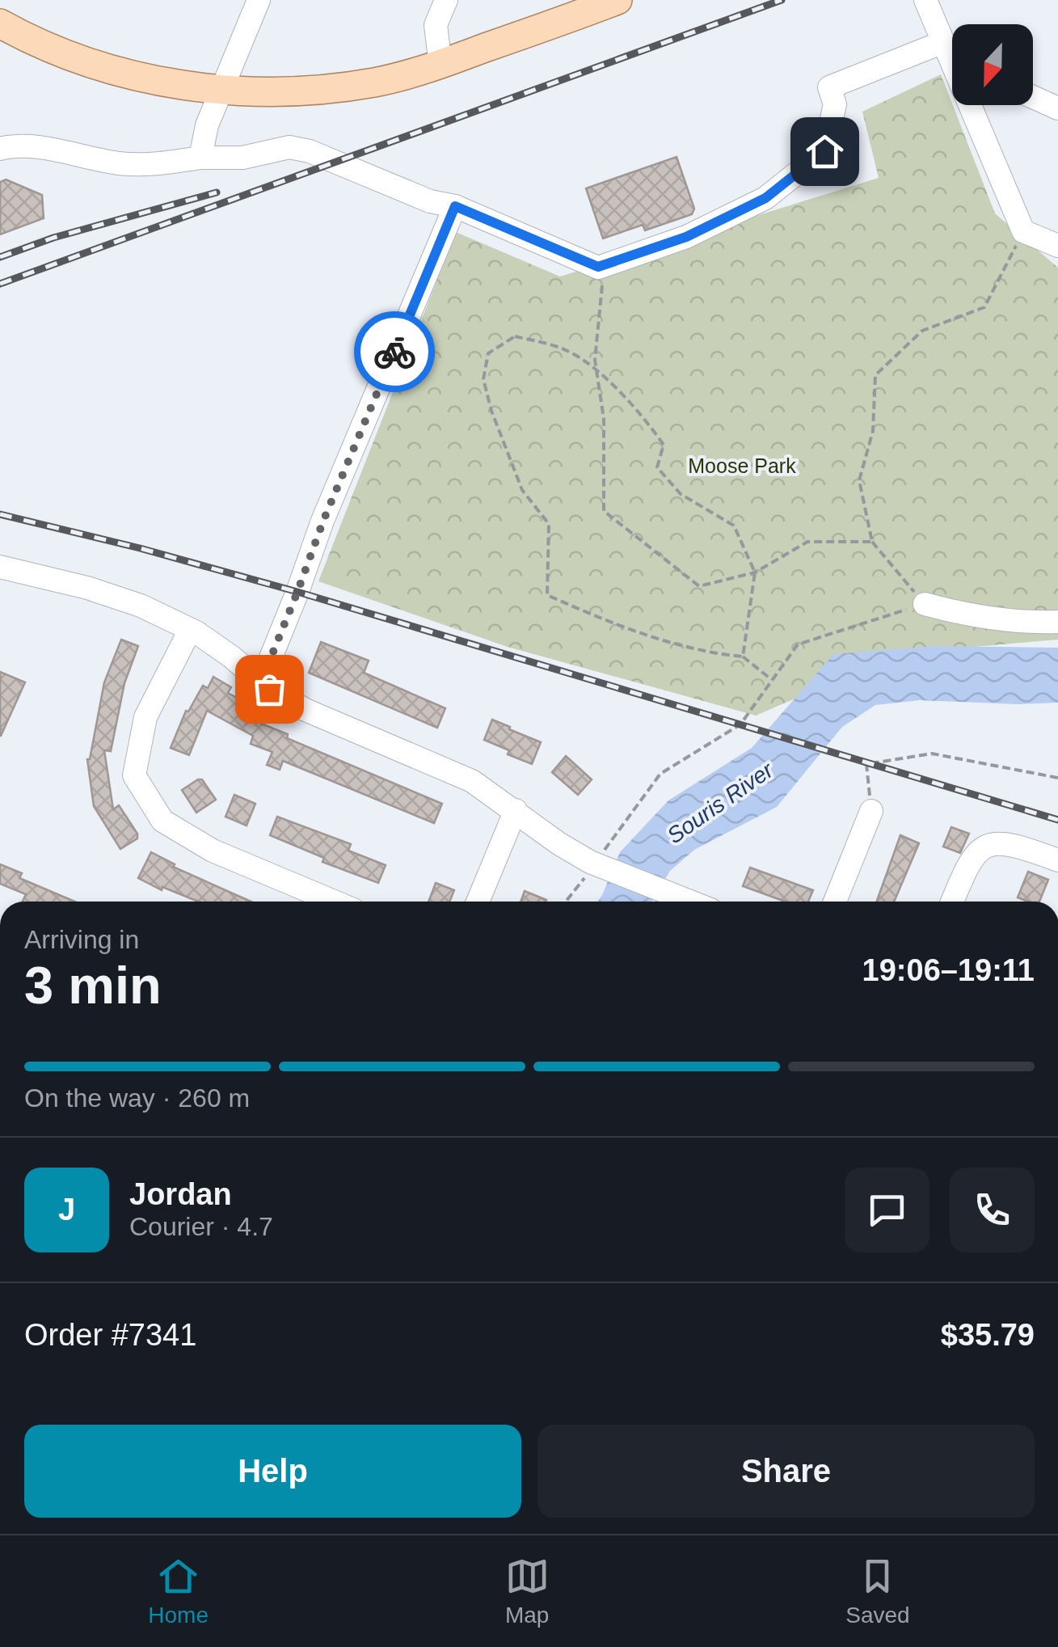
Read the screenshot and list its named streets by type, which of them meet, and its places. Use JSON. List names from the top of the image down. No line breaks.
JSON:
{"water":["Souris River"],"parks":["Moose Park"],"north":"bottom","page":{"heading":["3 min","Arriving in","19:06–19:11"],"panel":["Jordan","Courier · 4.7","Order #7341","$35.79"],"bar":"On the way · 260 m","round":"J","buttons":["Help","Share"],"tabs":["Home","Map","Saved"]}}
